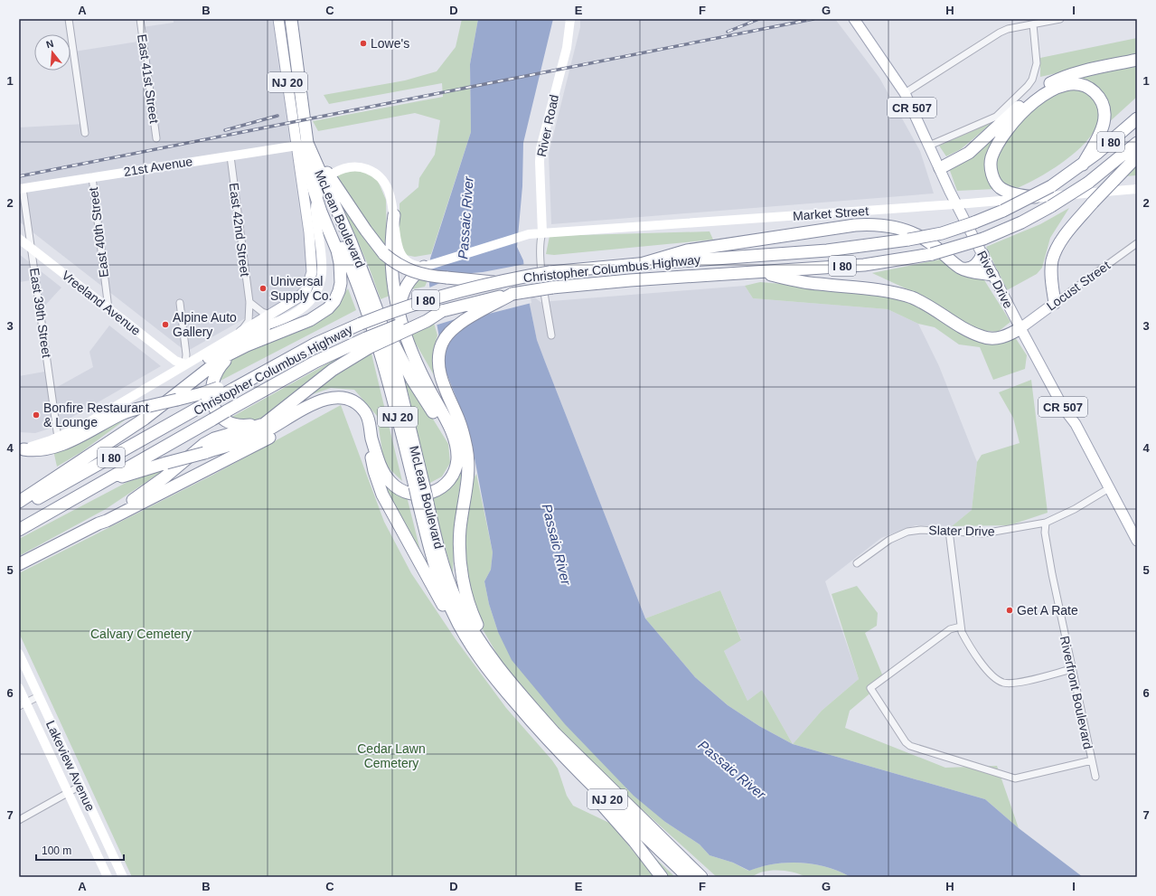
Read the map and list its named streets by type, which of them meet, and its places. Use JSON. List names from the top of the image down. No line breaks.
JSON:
{"streets":{"highway":["NJ 20","I 80","McLean Boulevard","Christopher Columbus Highway"],"main road":["CR 507","River Road","21st Avenue","Market Street","River Drive","Locust Street","Vreeland Avenue","Lakeview Avenue"],"street":["East 41st Street","East 42nd Street","East 40th Street","East 39th Street","Slater Drive","Riverfront Boulevard"]},"crossings":[["River Road","Market Street"],["21st Avenue","McLean Boulevard"],["21st Avenue","East 42nd Street"],["21st Avenue","East 40th Street"],["21st Avenue","East 39th Street"],["Market Street","River Drive"],["East 40th Street","Vreeland Avenue"],["River Drive","Locust Street"],["River Drive","Slater Drive"],["Vreeland Avenue","East 39th Street"],["Slater Drive","Riverfront Boulevard"]],"water":["Passaic River"],"parks":["Calvary Cemetery","Cedar Lawn Cemetery"],"places":["Lowe's","Universal Supply Co.","Alpine Auto Gallery","Bonfire Restaurant & Lounge","Get A Rate"],"scale_bar":"100 m","north":"top","grid":{"columns":["A","B","C","D","E","F","G","H","I"],"rows":["1","2","3","4","5","6","7"]}}
